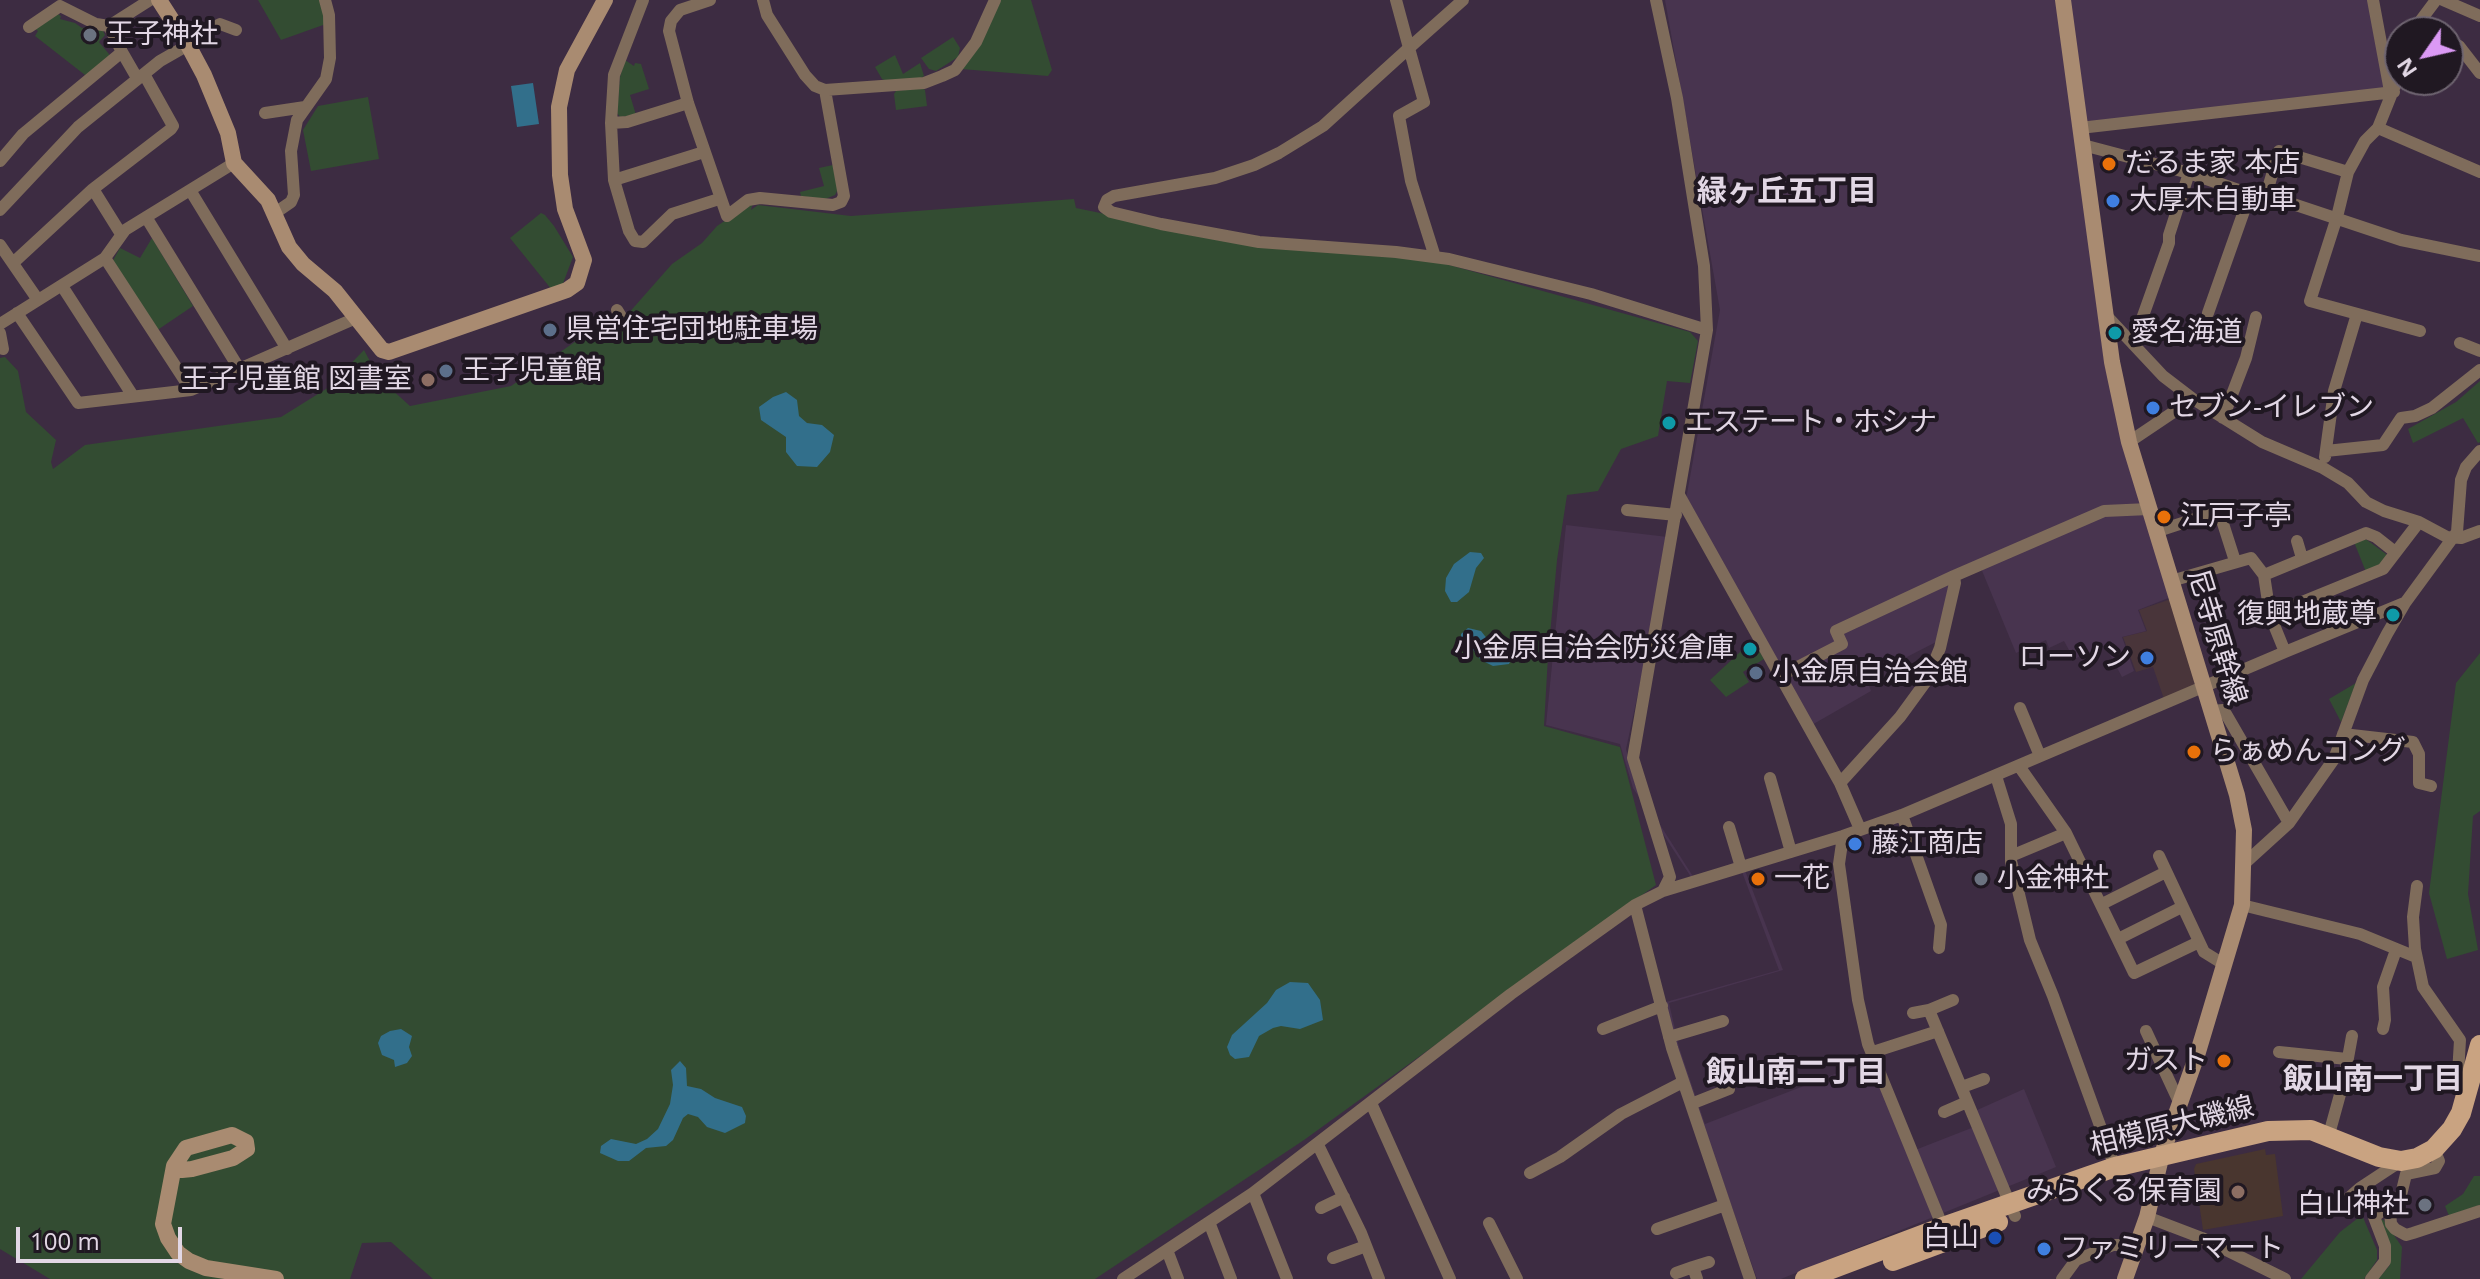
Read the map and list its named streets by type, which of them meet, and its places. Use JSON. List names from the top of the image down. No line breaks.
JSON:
{"streets":{"main road":["相模原大磯線"],"street":["尼寺原幹線"]},"crossings":[["尼寺原幹線","相模原大磯線"]],"districts":["緑ヶ丘五丁目","飯山南二丁目","飯山南一丁目"],"places":["王子神社","だるま家 本店","大厚木自動車","県営住宅団地駐車場","愛名海道","王子児童館","王子児童館 図書室","セブン-イレブン","エステート・ホシナ","江戸子亭","復興地蔵尊","小金原自治会防災倉庫","ローソン","小金原自治会館","らぁめんコング","藤江商店","一花","小金神社","ガスト","みらくる保育園","白山神社","白山","ファミリーマート"],"scale_bar":"100 m","north":"bottom left"}
